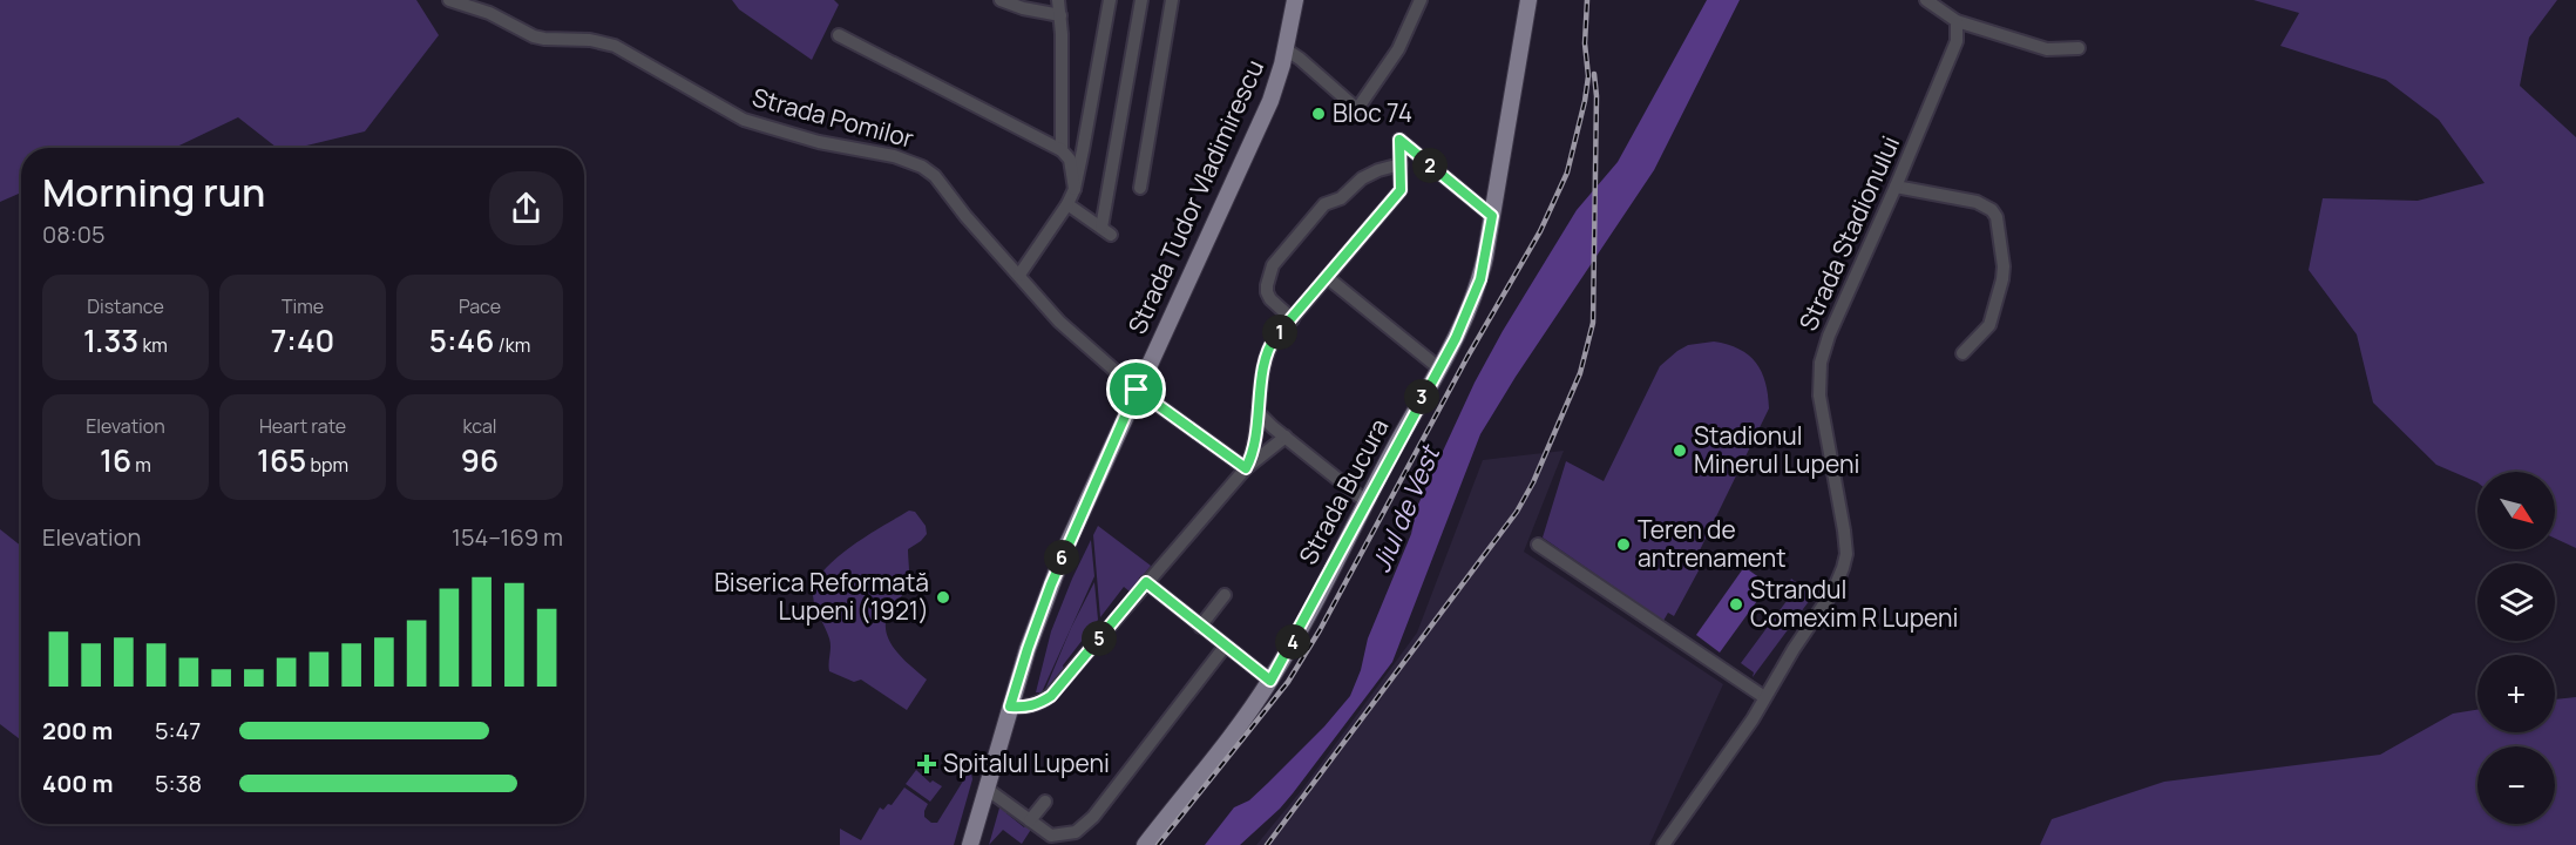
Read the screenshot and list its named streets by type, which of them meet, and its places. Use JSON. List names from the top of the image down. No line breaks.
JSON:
{"streets":{"main road":["Strada Tudor Vladimirescu","Strada Bucura"],"street":["Strada Pomilor","Strada Stadionului"]},"crossings":[["Strada Pomilor","Strada Tudor Vladimirescu"]],"water":["Jiul de Vest"],"places":{"other":["Bloc 74","Stadionul Minerul Lupeni","Teren de antrenament","Biserica Reformată Lupeni (1921)","Strandul Comexim R Lupeni"],"health":["Spitalul Lupeni"]},"north":"bottom right","page":{"pins":["2","1","3","6","5","4"],"heading":["Morning run","08:05"],"stats":[["Distance","1.33 km"],["Time","7:40"],["Pace","5:46 /km"],["Elevation","16 m"],["Heart rate","165 bpm"],["kcal","96"]],"map_buttons":["+","−"],"chart":["Elevation","154–169 m"],"list":[{"name":"200 m","note":"5:47"},{"name":"400 m","note":"5:38"}]}}
